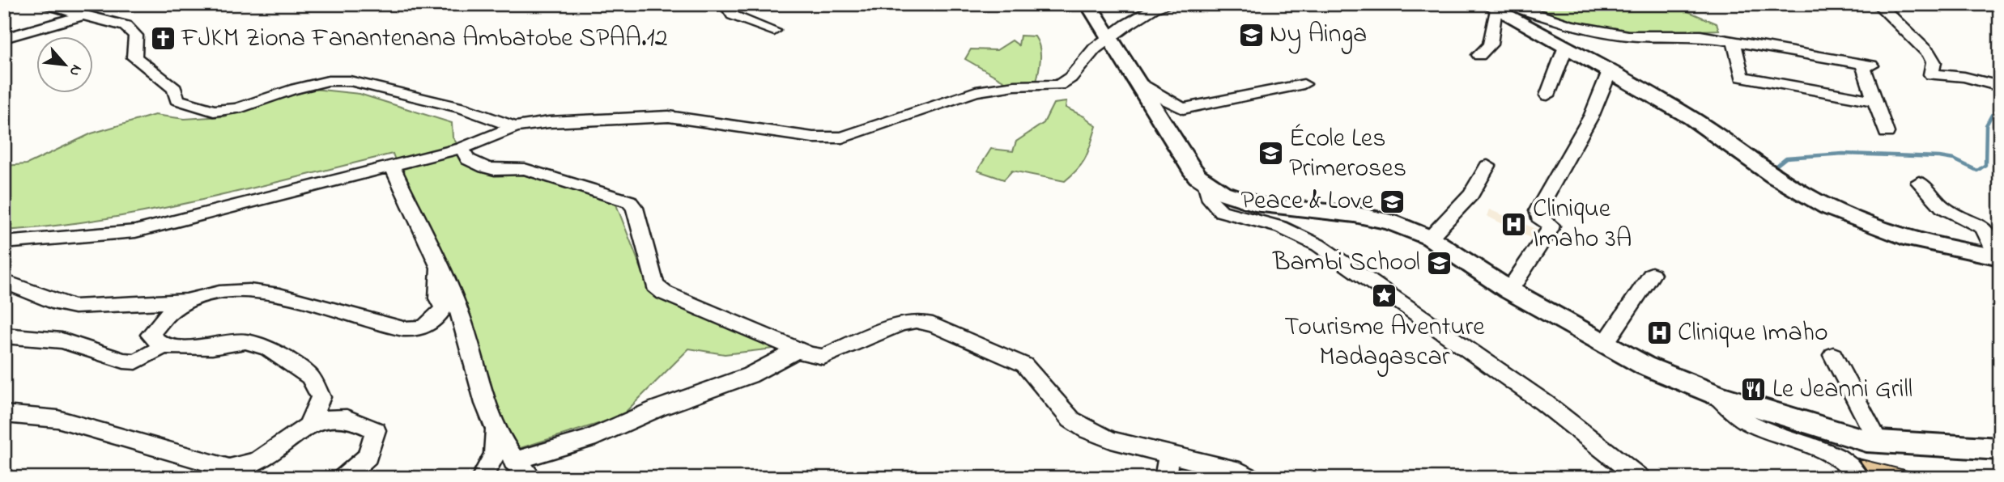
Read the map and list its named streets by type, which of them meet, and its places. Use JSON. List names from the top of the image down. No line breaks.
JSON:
{"places":{"school or university":["Ny Ainga","École Les Primeroses","Peace & Love","Bambi School"],"church":["FJKM Ziona Fanantenana Ambatobe SPAA.12"],"hospital":["Clinique Imaho 3A","Clinique Imaho"],"place":["Tourisme Aventure Madagascar"],"restaurant":["Le Jeanni Grill"]},"north":"bottom right"}
